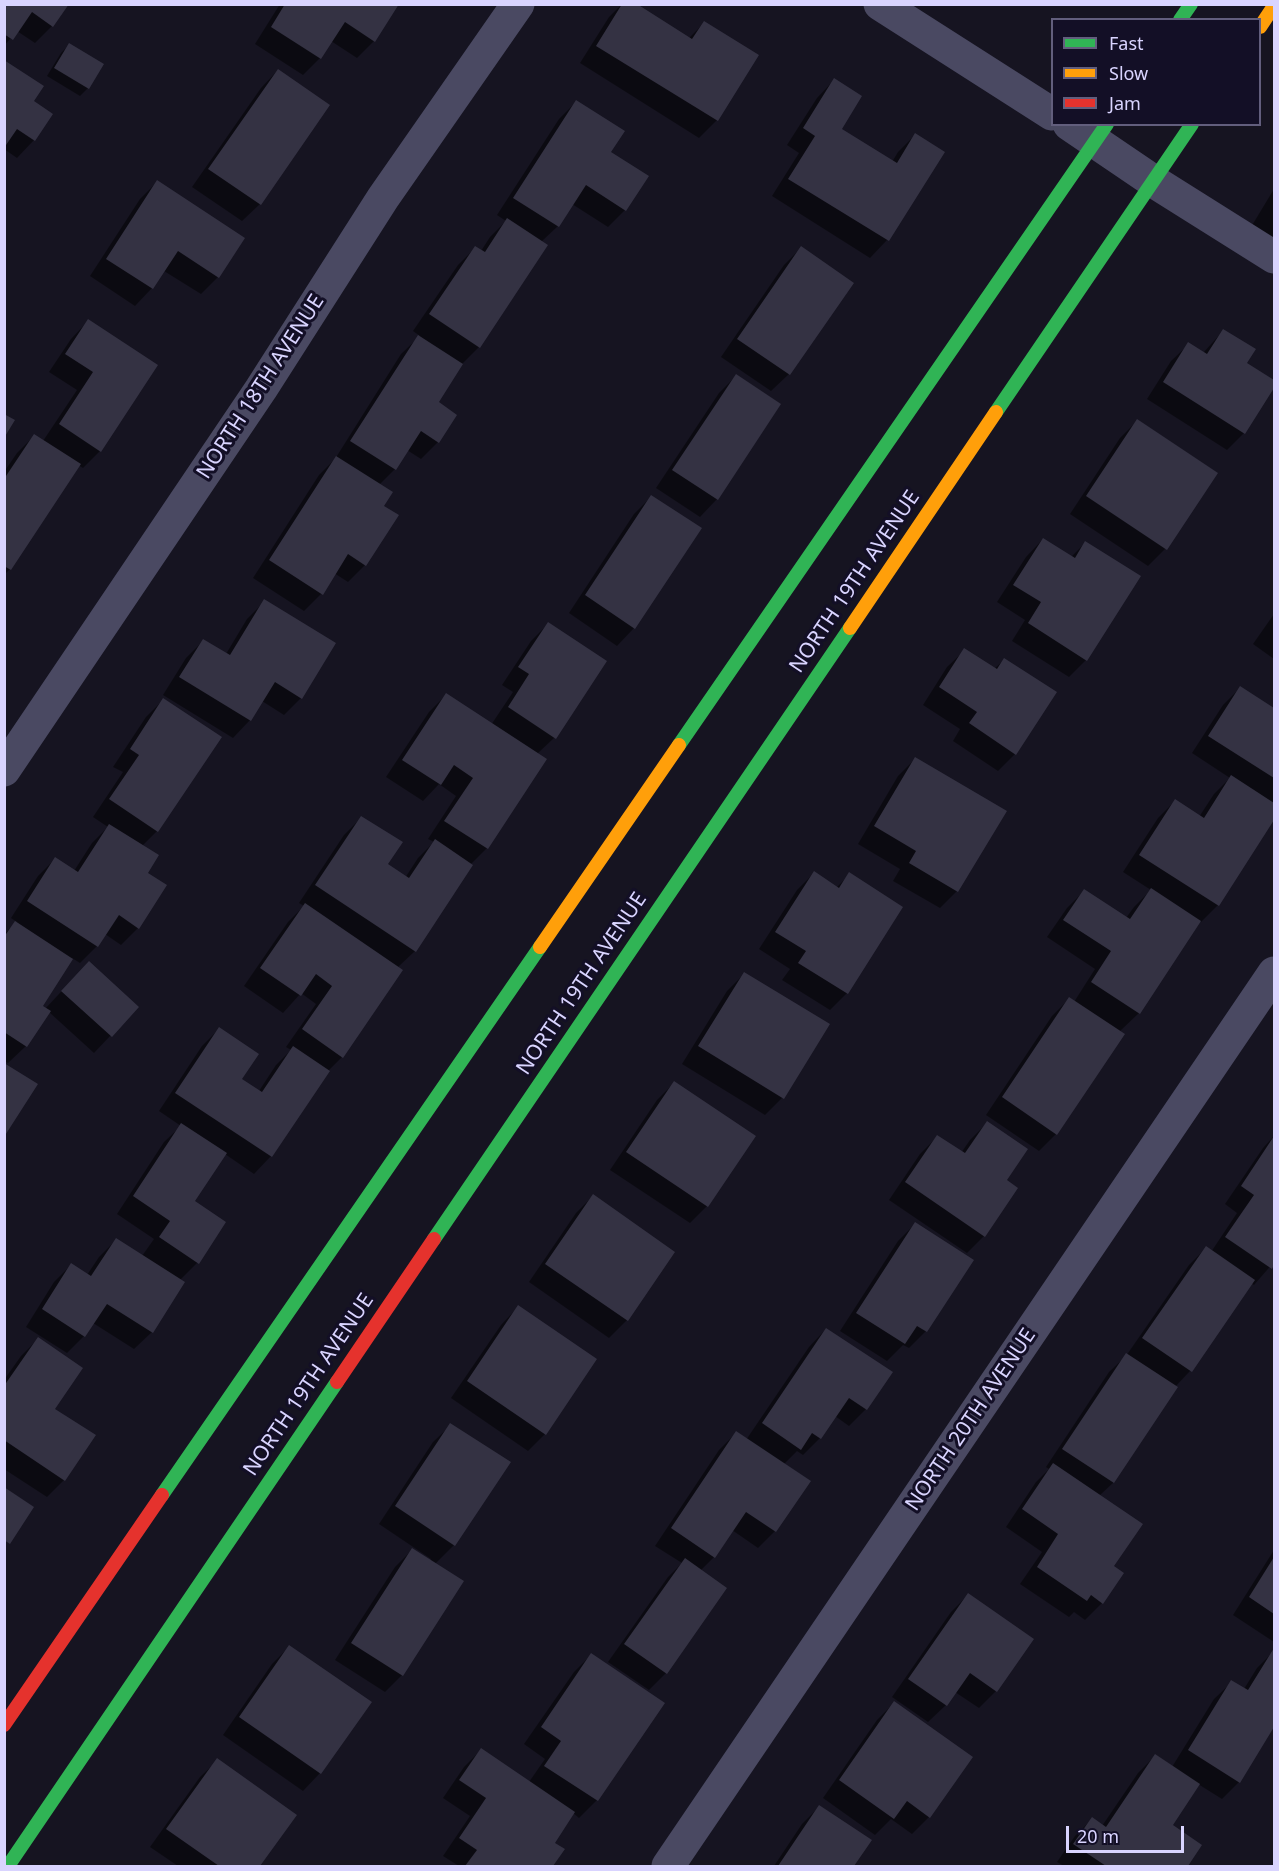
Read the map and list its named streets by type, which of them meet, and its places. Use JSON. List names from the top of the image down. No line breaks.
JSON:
{"streets":{"main road":["NORTH 19TH AVENUE"],"street":["NORTH 18TH AVENUE","NORTH 20TH AVENUE"]},"legend":["Fast","Slow","Jam"],"scale_bar":"20 m"}
